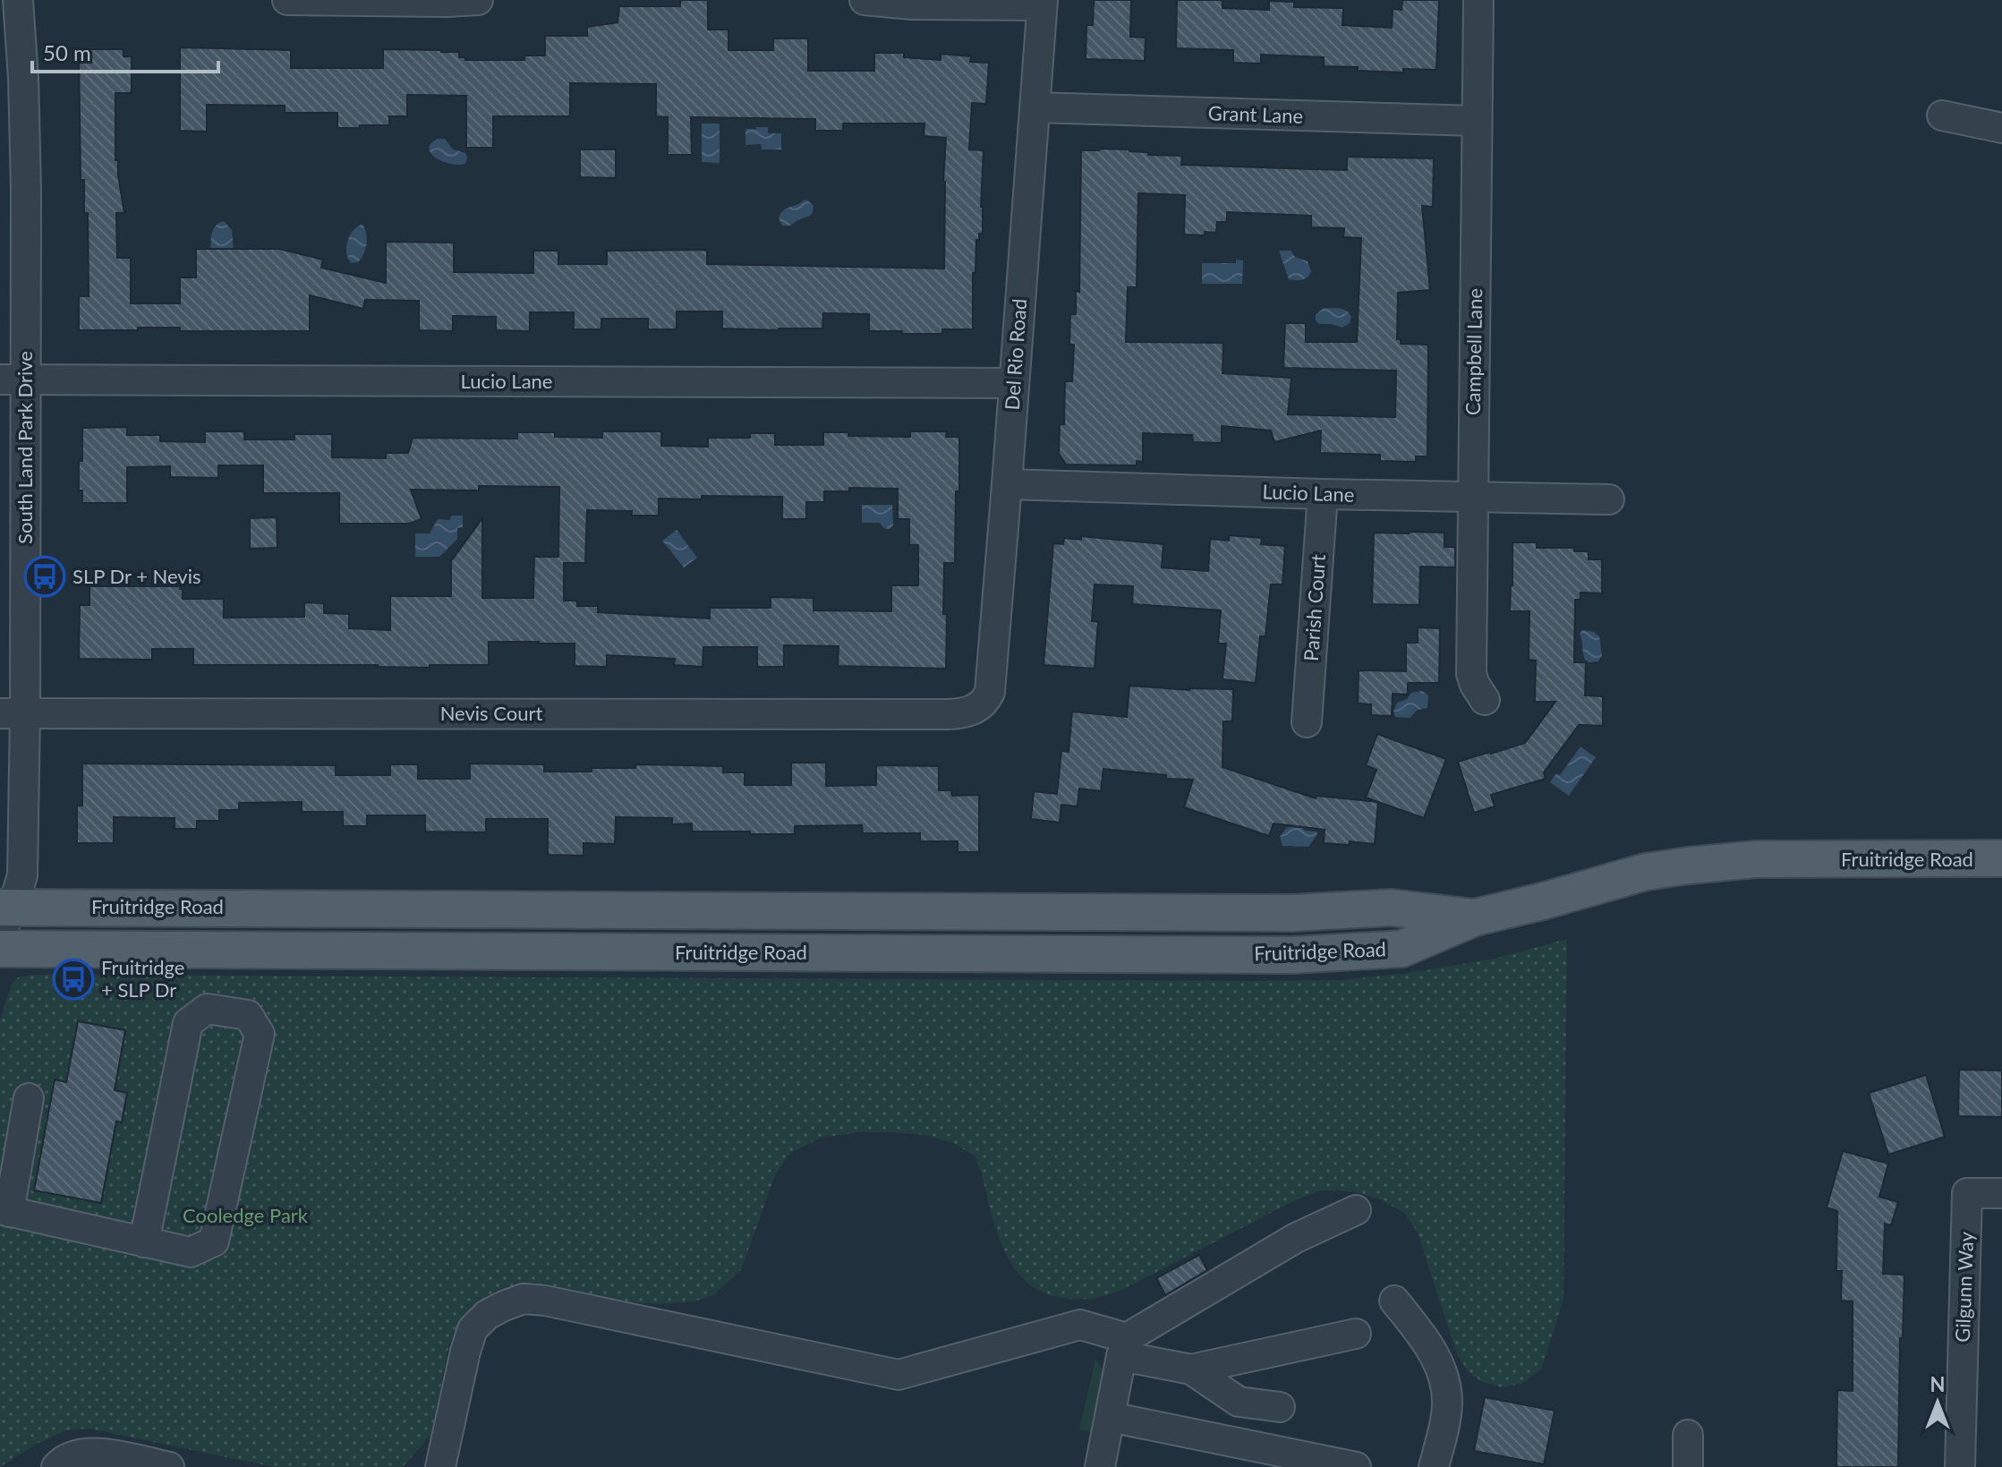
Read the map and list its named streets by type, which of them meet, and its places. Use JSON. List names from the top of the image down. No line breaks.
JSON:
{"streets":{"main road":["Fruitridge Road"],"street":["Grant Lane","Campbell Lane","Del Rio Road","Lucio Lane","South Land Park Drive","Parish Court","Nevis Court","Gilgunn Way"]},"crossings":[["Grant Lane","Campbell Lane"],["Grant Lane","Del Rio Road"],["Campbell Lane","Lucio Lane"],["Del Rio Road","Lucio Lane"],["Del Rio Road","Nevis Court"],["Lucio Lane","South Land Park Drive"],["Lucio Lane","Parish Court"],["South Land Park Drive","Nevis Court"],["South Land Park Drive","Fruitridge Road"]],"parks":["Cooledge Park"],"places":{"bus stop":["SLP Dr + Nevis","Fruitridge + SLP Dr"]},"scale_bar":"50 m","north":"top"}
